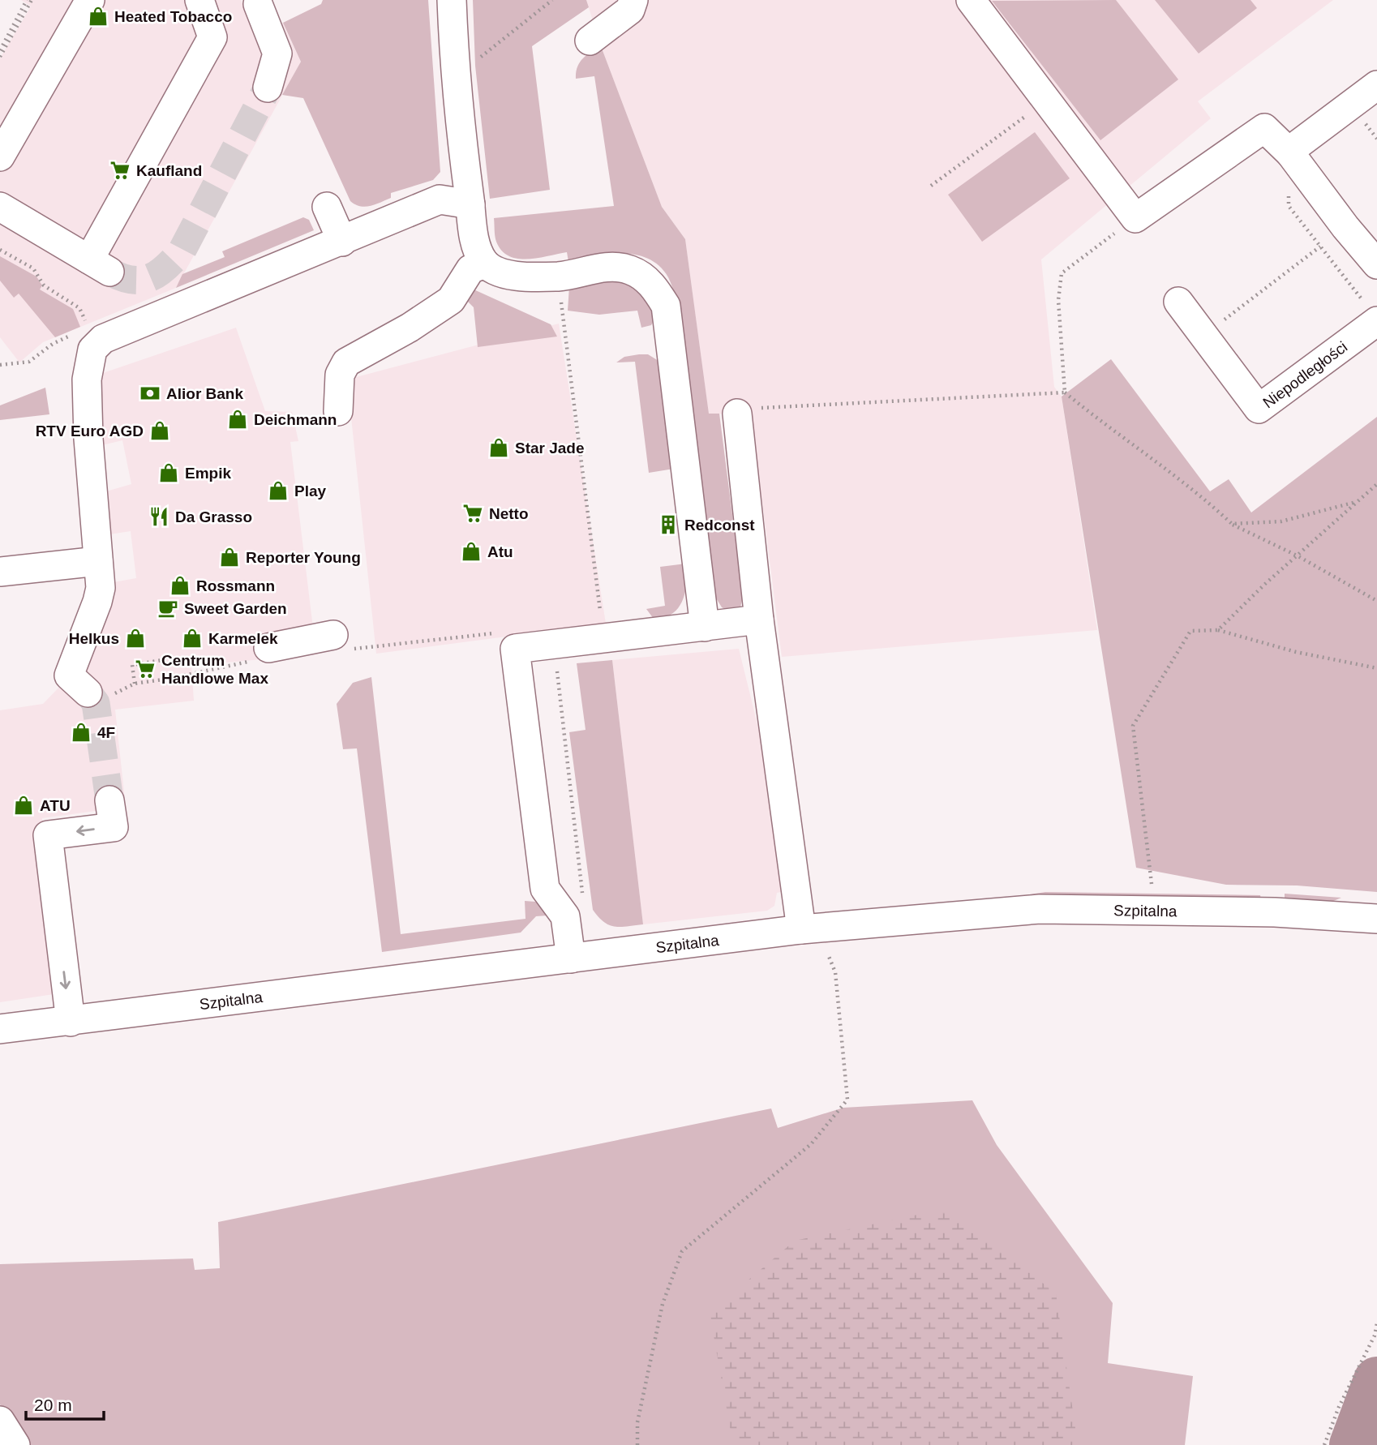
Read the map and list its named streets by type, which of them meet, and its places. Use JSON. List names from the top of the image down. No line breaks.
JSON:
{"streets":{"street":["Niepodległości","Szpitalna"]},"places":{"shop":["Heated Tobacco","Deichmann","RTV Euro AGD","Star Jade","Empik","Play","Atu","Reporter Young","Rossmann","Helkus","Karmelek","4F","ATU"],"supermarket":["Kaufland","Netto","Centrum Handlowe Max"],"bank":["Alior Bank"],"restaurant":["Da Grasso"],"building":["Redconst"],"cafe":["Sweet Garden"]},"scale_bar":"20 m"}
